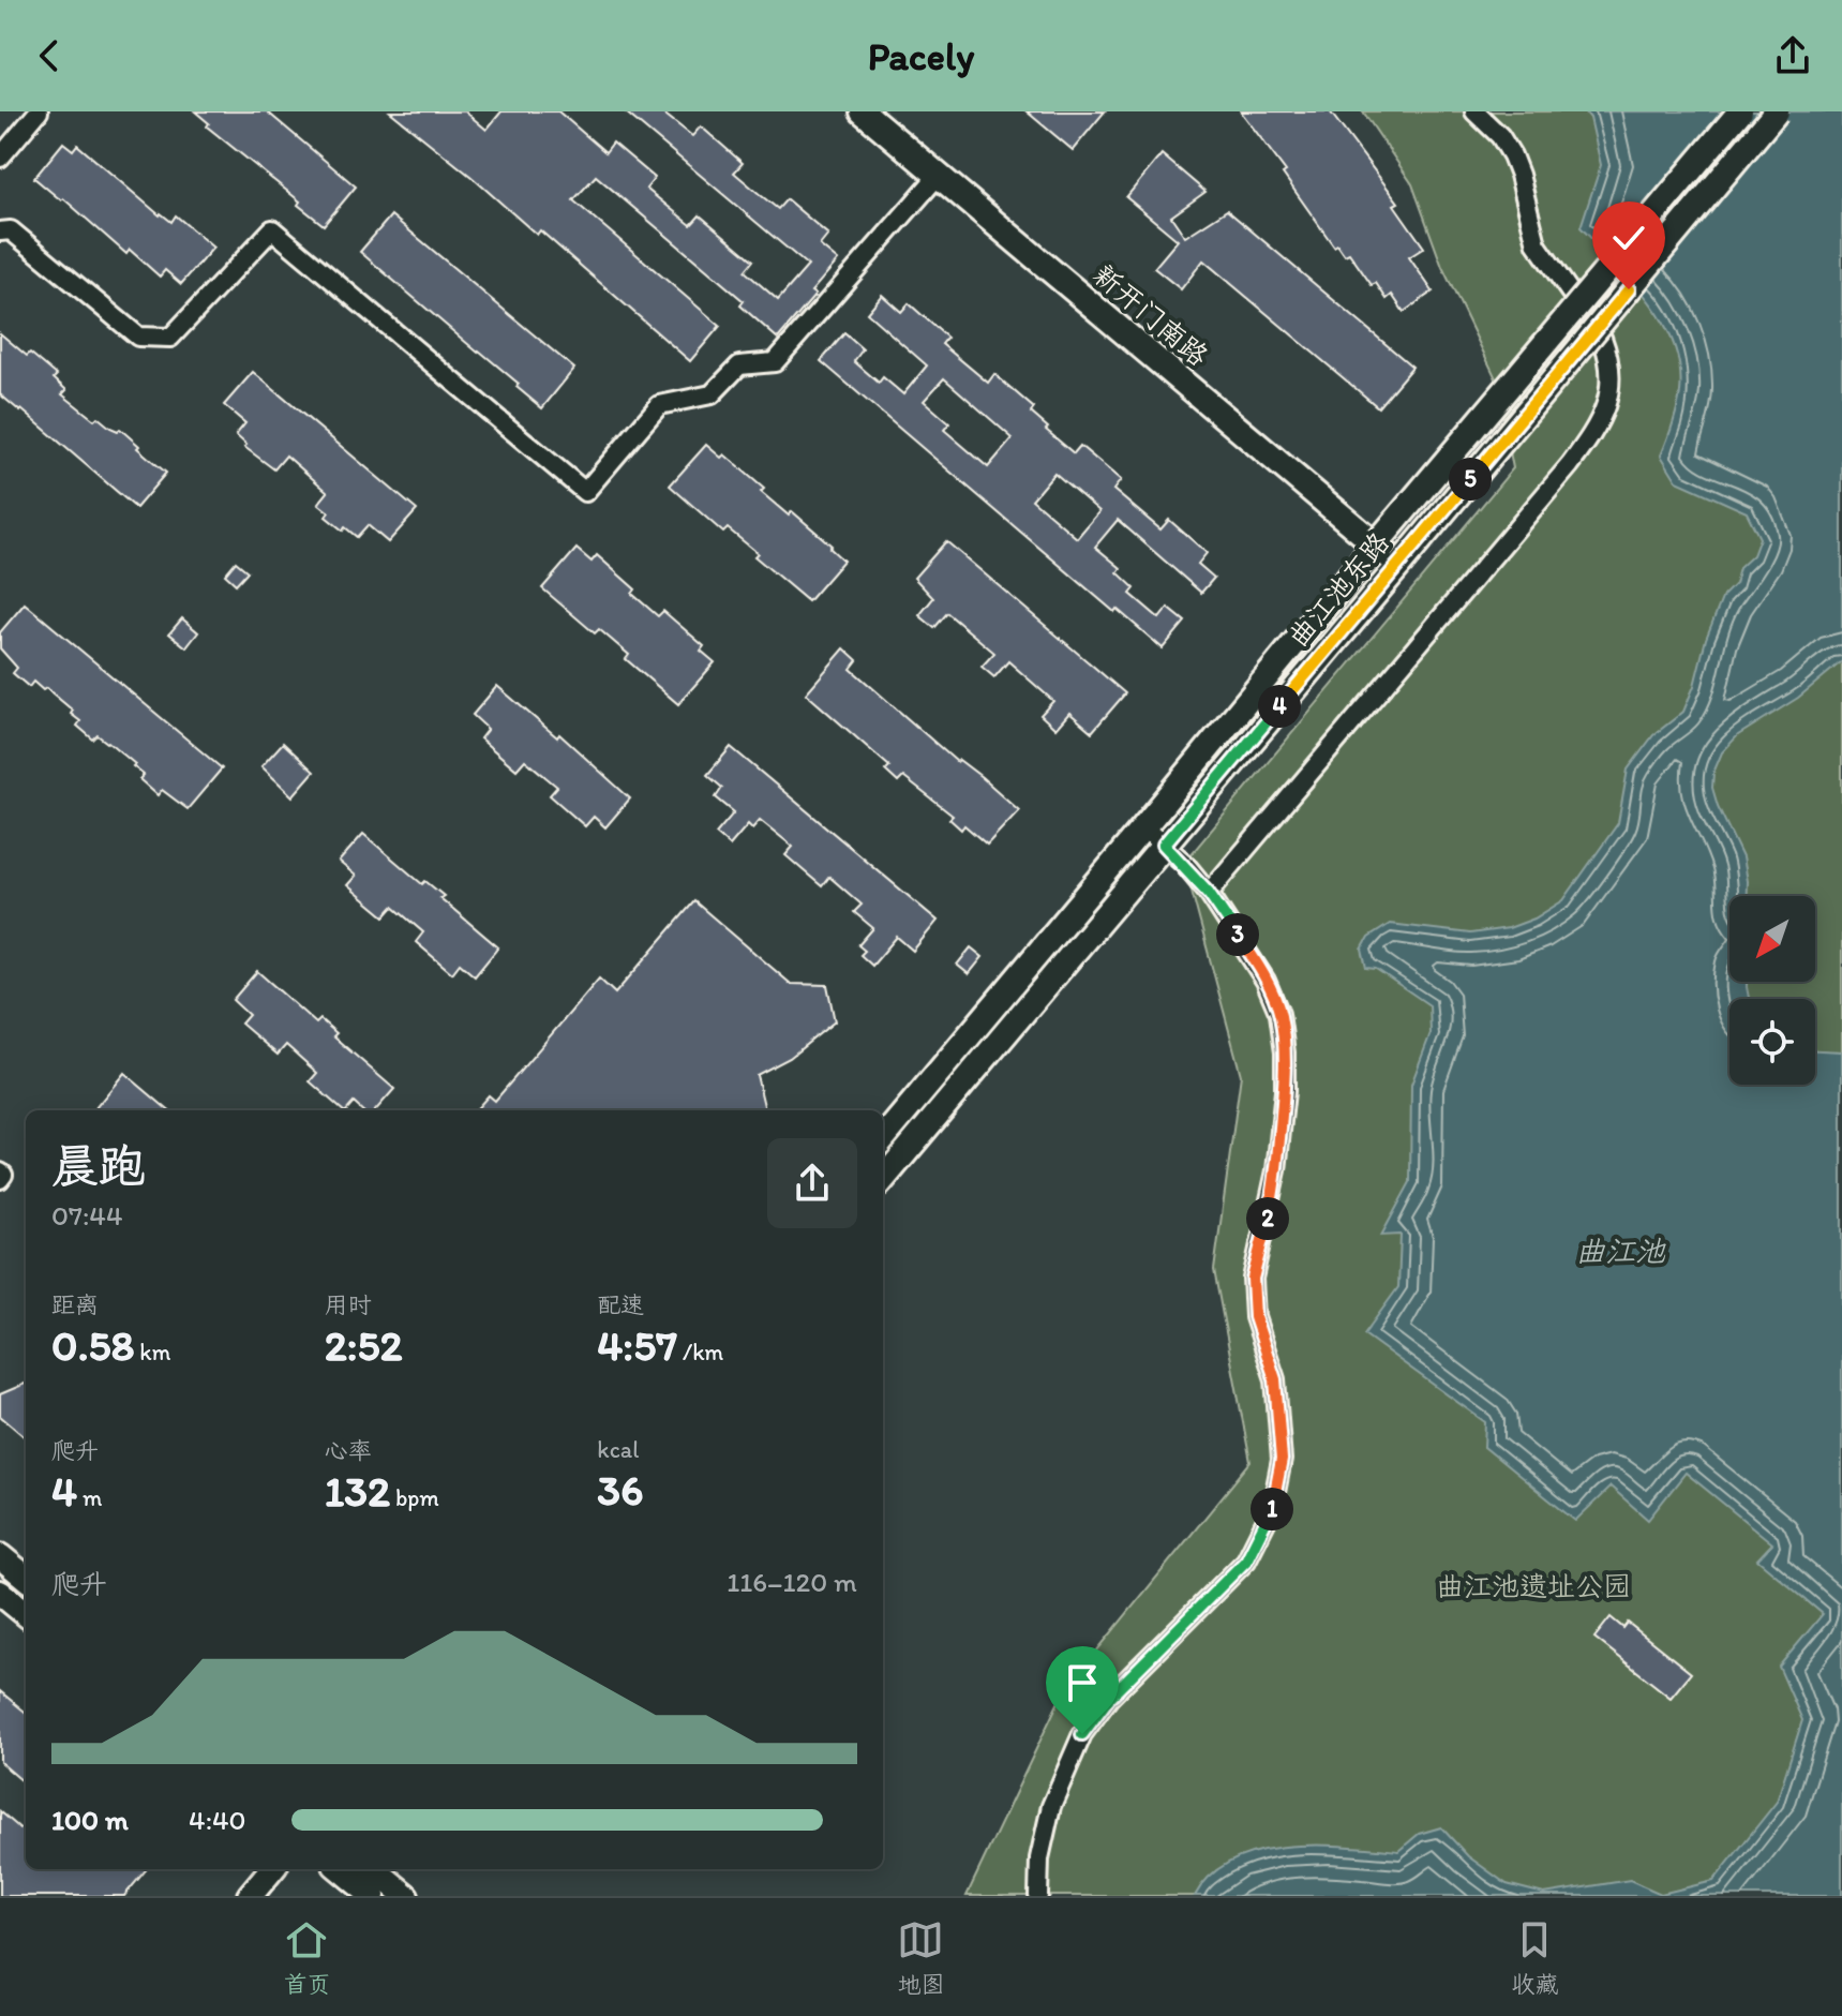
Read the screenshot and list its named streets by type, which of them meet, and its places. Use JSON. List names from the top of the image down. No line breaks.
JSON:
{"streets":{"main road":["新开门南路","曲江池东路"]},"crossings":[["新开门南路","曲江池东路"]],"water":["曲江池"],"parks":["曲江池遗址公园"],"north":"bottom left","page":{"header":"Pacely","pins":["5","4","3","2","1"],"heading":["晨跑","07:44"],"stats":[["距离","0.58 km"],["用时","2:52"],["配速","4:57 /km"],["爬升","4 m"],["心率","132 bpm"],["kcal","36"]],"chart":["爬升","116–120 m"],"list":[{"name":"100 m","note":"4:40"}],"tabs":["首页","地图","收藏"]}}
